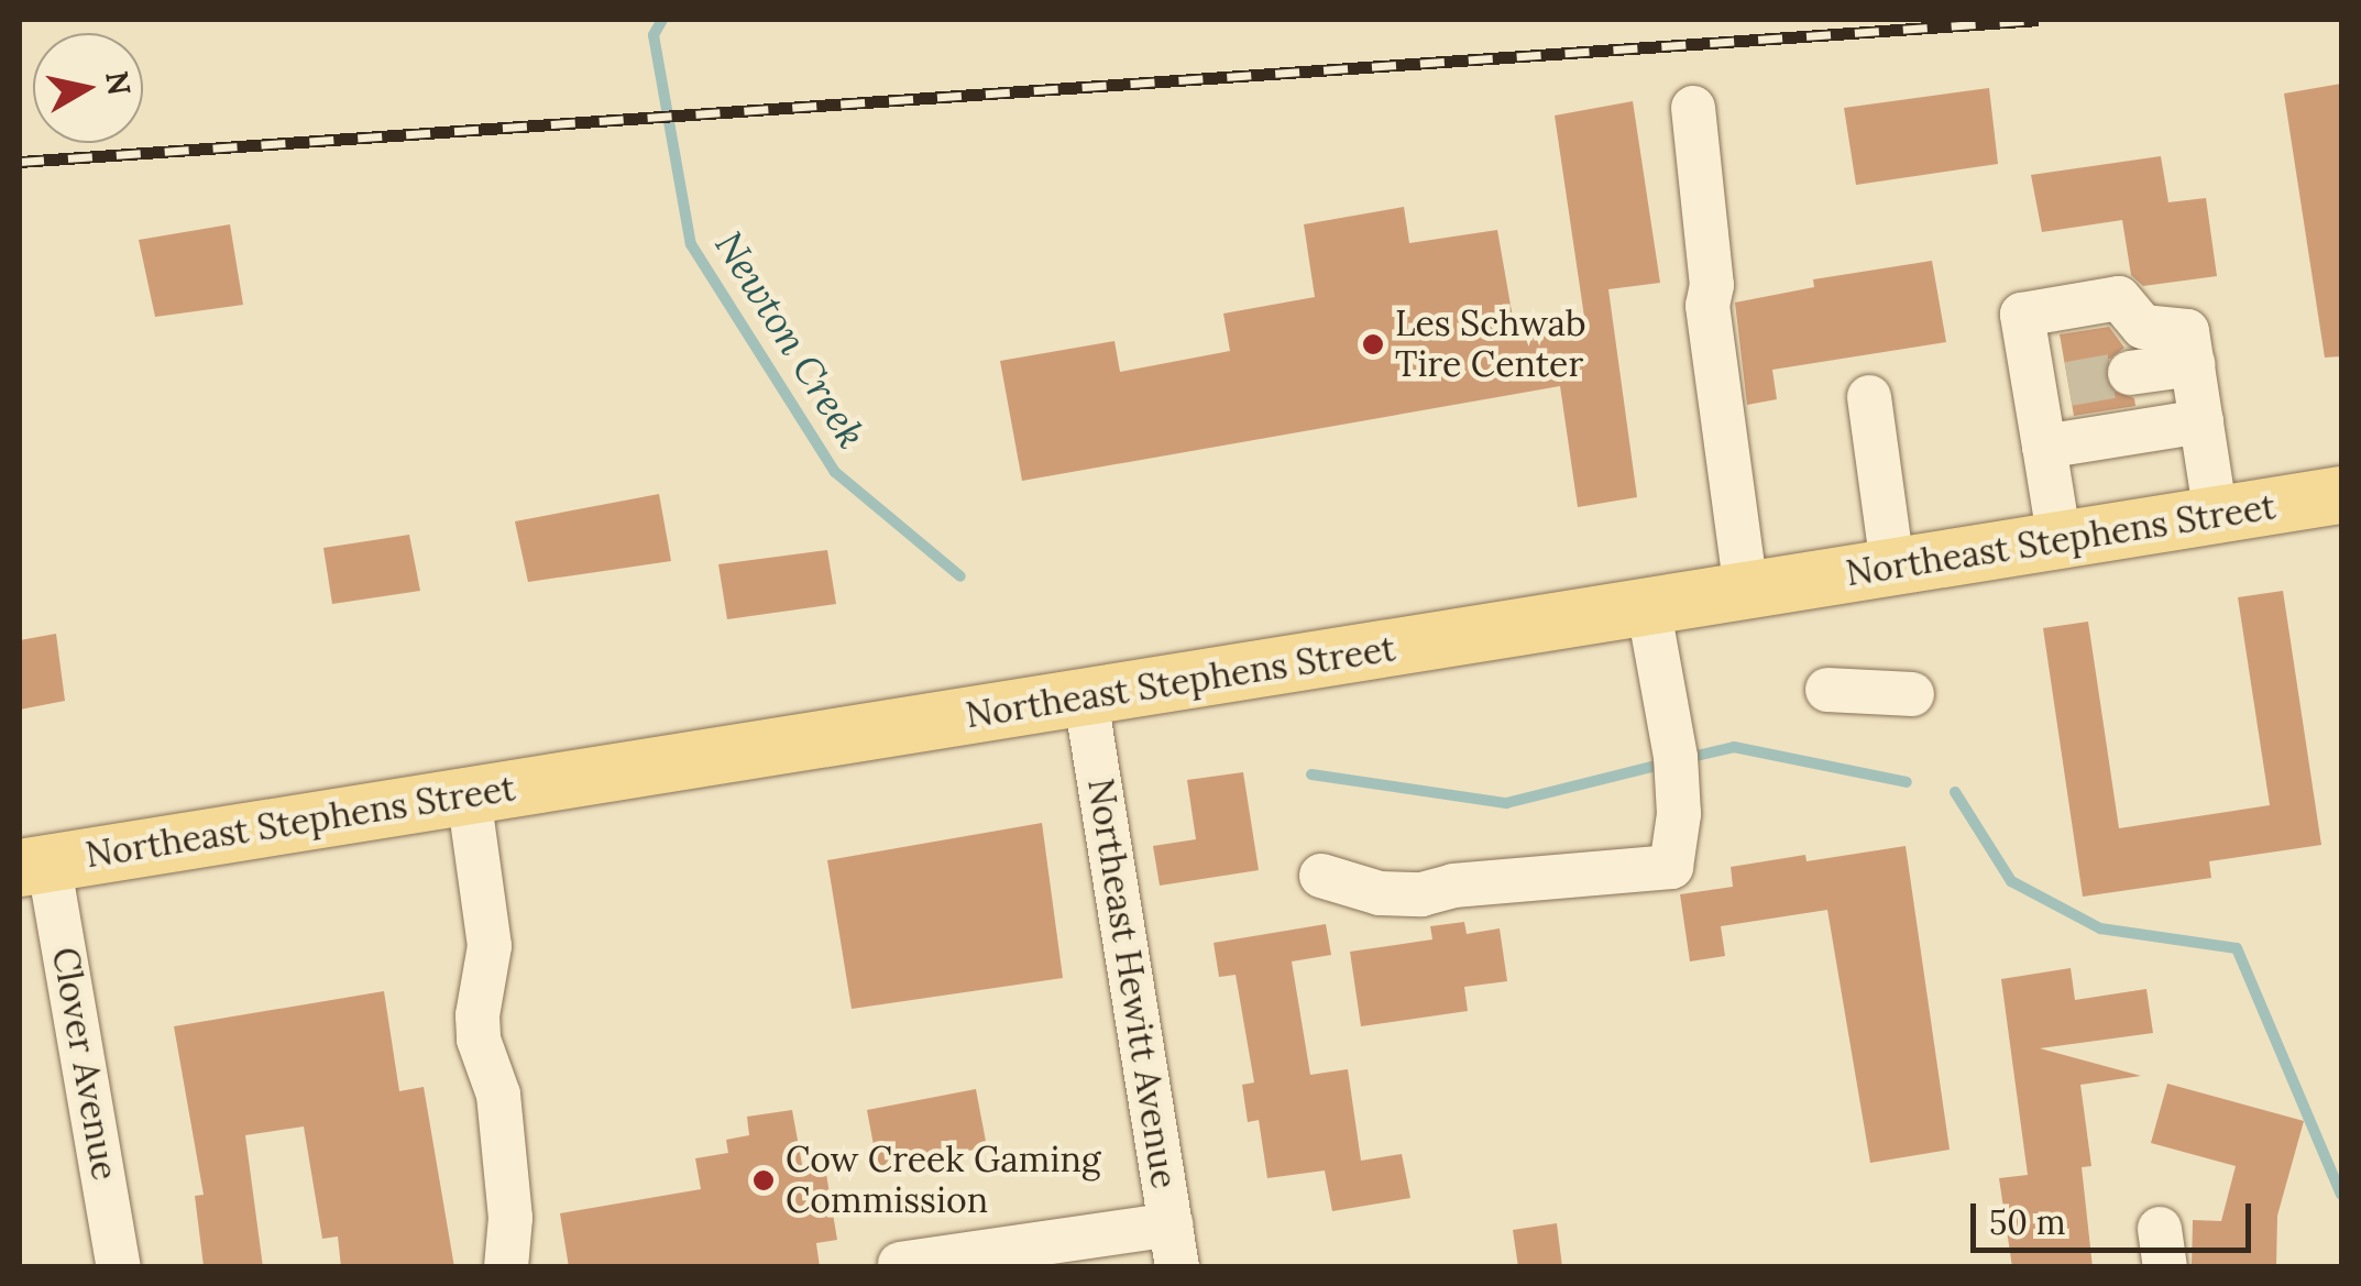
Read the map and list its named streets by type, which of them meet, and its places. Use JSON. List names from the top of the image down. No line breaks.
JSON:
{"streets":{"main road":["Northeast Stephens Street"],"street":["Northeast Hewitt Avenue","Clover Avenue"]},"crossings":[["Northeast Stephens Street","Northeast Hewitt Avenue"],["Northeast Stephens Street","Clover Avenue"]],"water":["Newton Creek"],"places":["Les Schwab Tire Center","Cow Creek Gaming Commission"],"scale_bar":"50 m","north":"right"}
